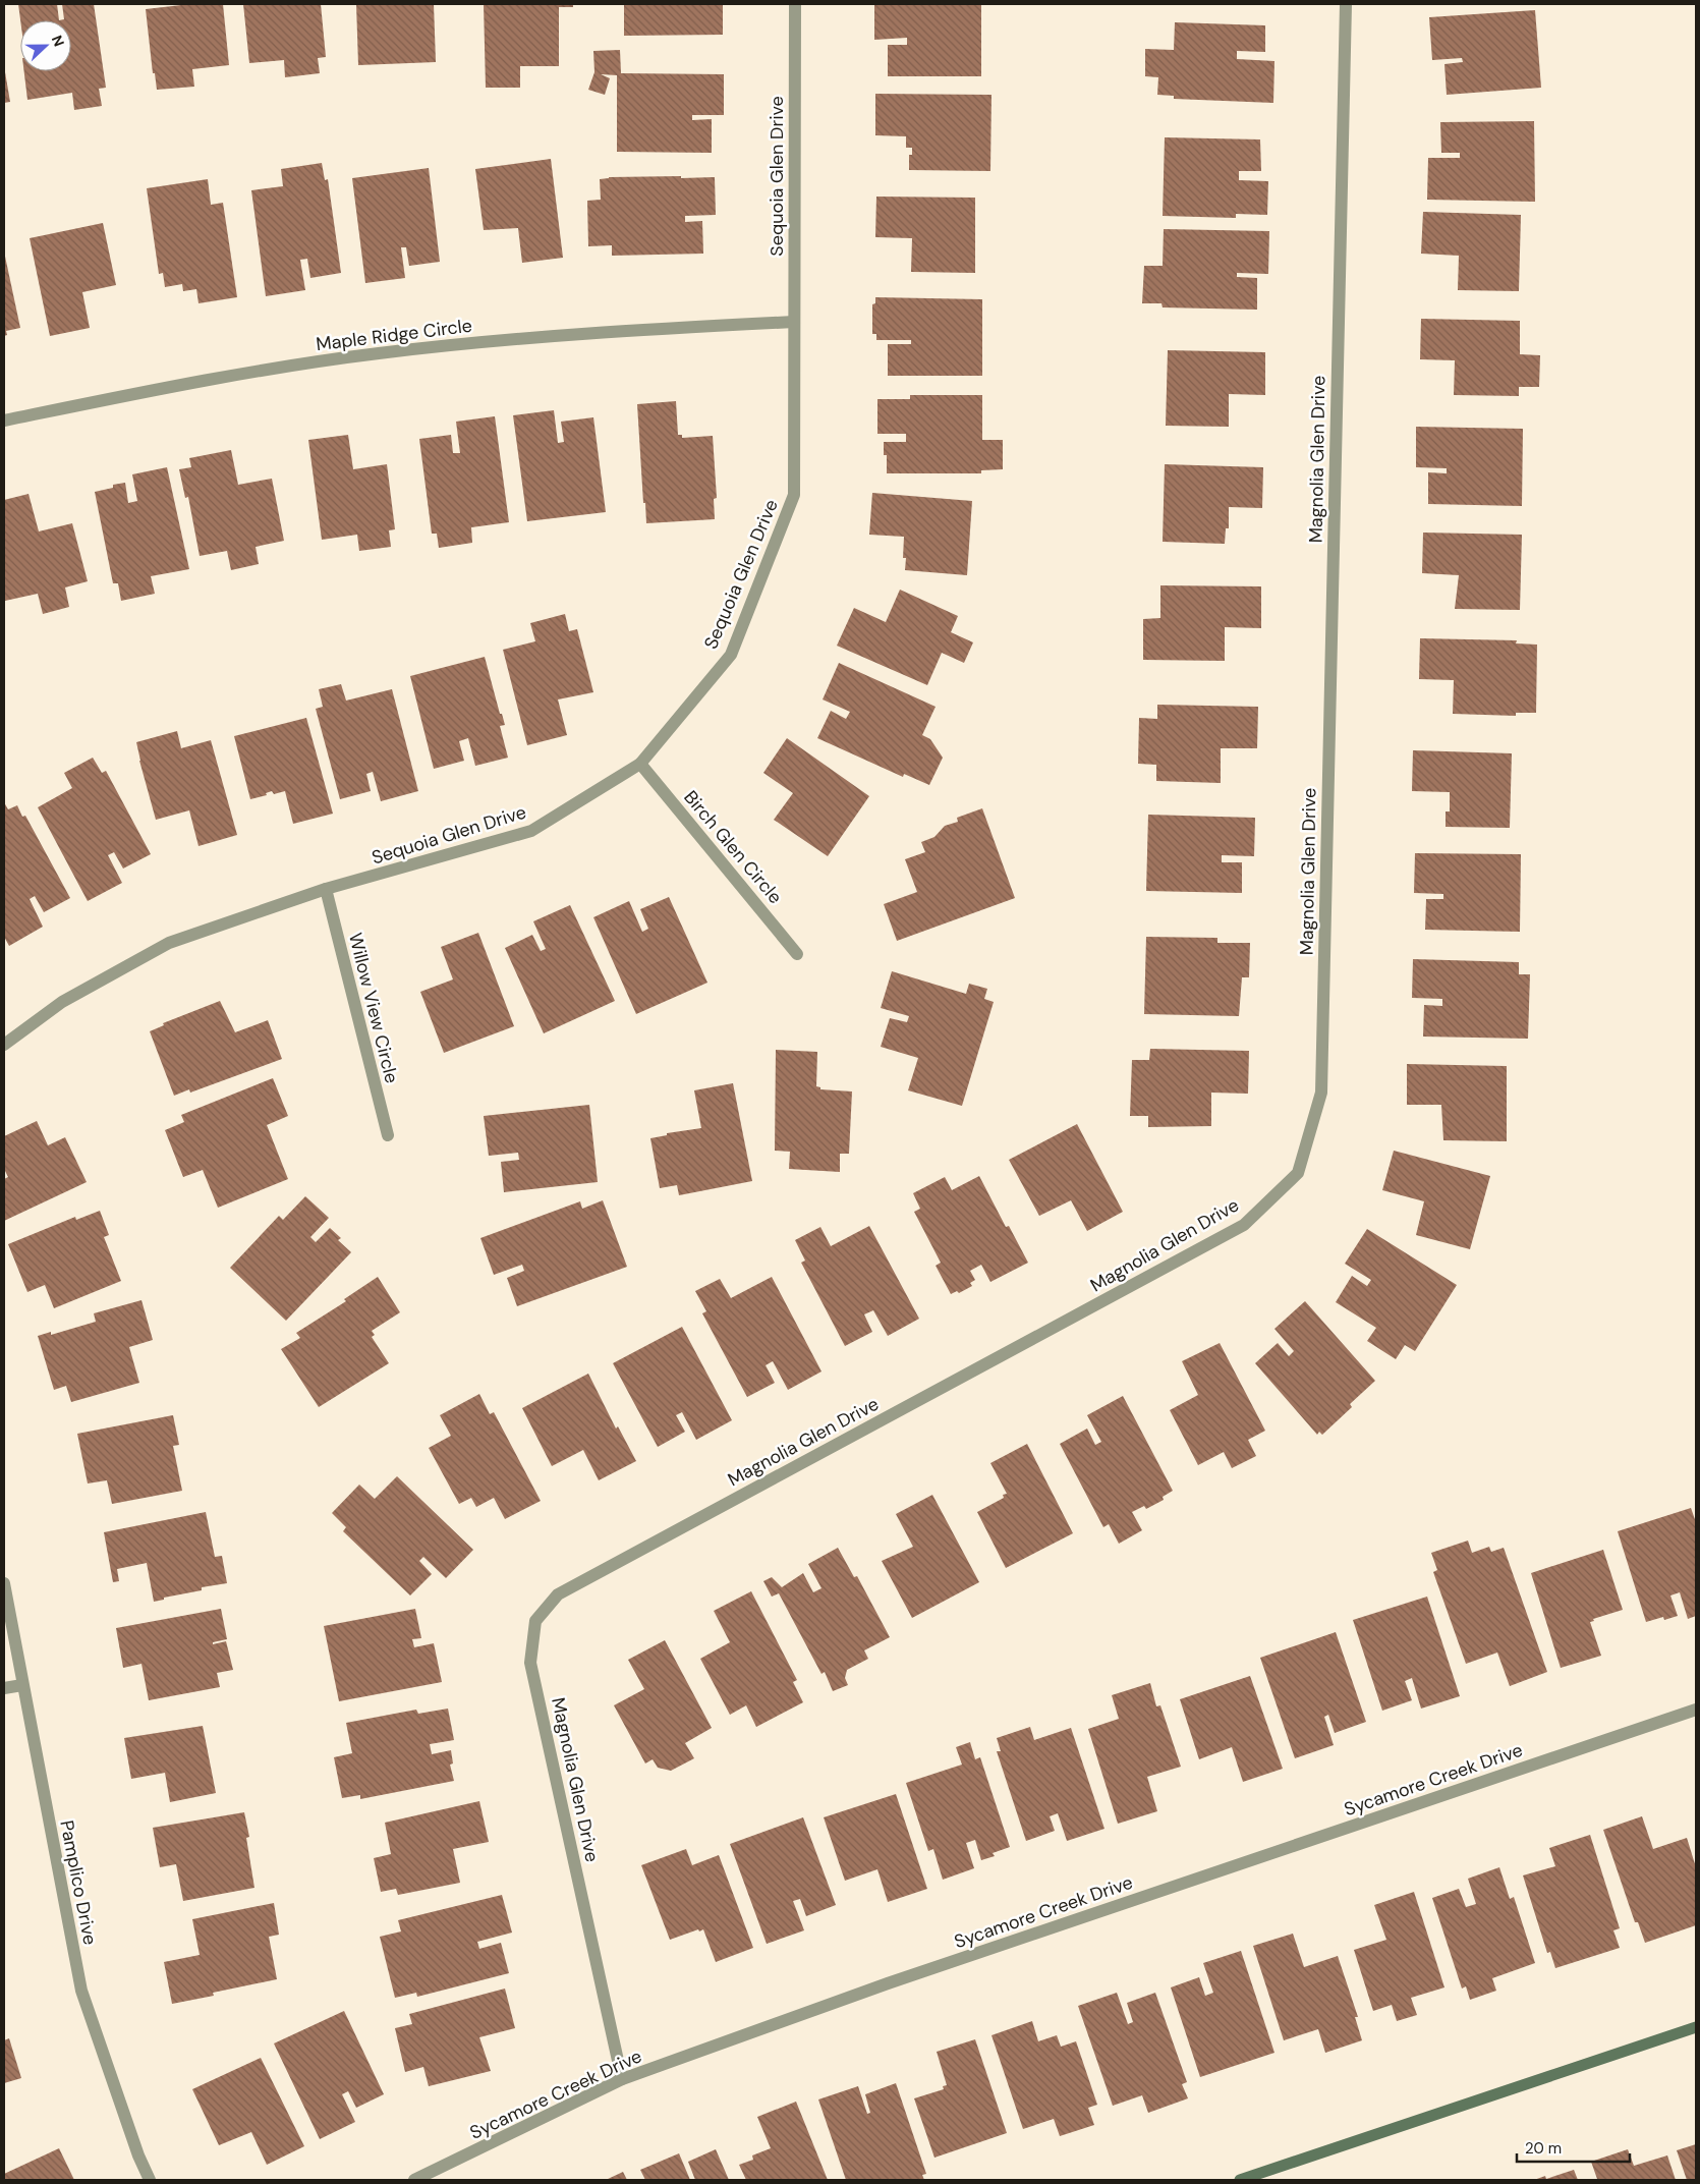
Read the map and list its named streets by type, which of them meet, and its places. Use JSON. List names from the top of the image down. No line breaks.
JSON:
{"streets":{"street":["Sequoia Glen Drive","Maple Ridge Circle","Magnolia Glen Drive","Birch Glen Circle","Willow View Circle","Sycamore Creek Drive","Pamplico Drive"]},"crossings":[["Sequoia Glen Drive","Maple Ridge Circle"],["Sequoia Glen Drive","Birch Glen Circle"],["Sequoia Glen Drive","Willow View Circle"],["Magnolia Glen Drive","Sycamore Creek Drive"]],"scale_bar":"20 m","north":"right"}
